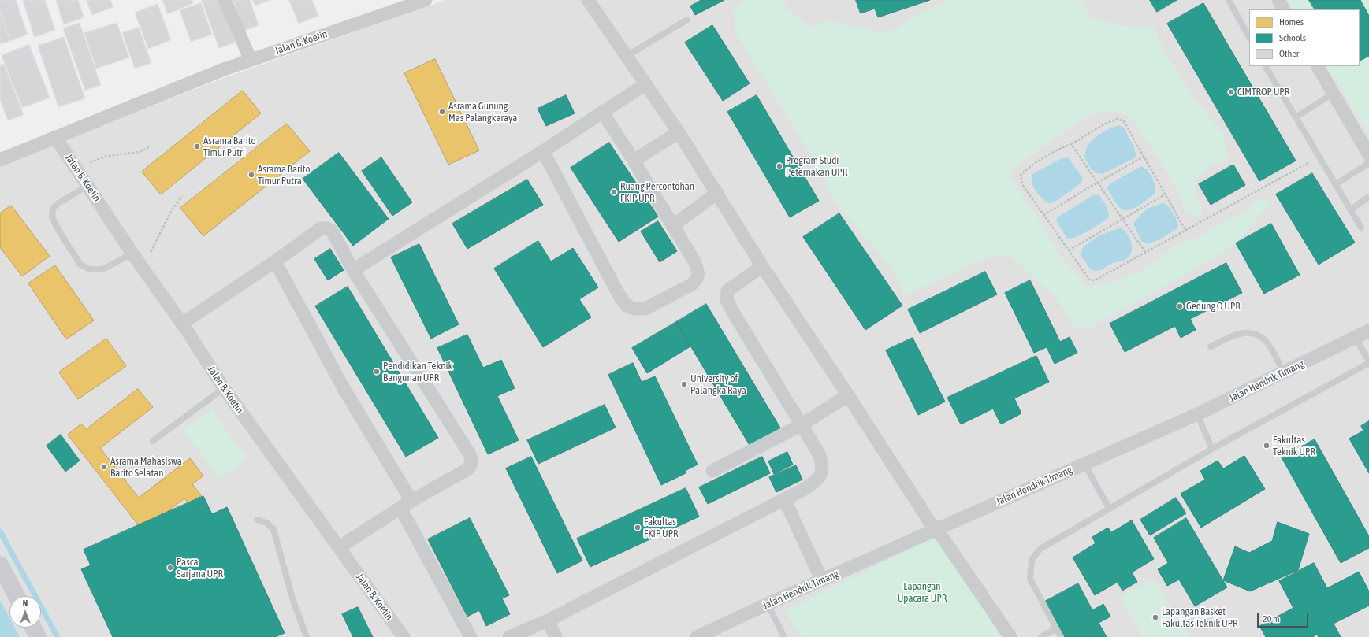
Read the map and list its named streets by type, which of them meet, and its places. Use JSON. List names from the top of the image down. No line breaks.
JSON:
{"streets":{"street":["Jalan B. Koetin","Jalan Hendrik Timang"]},"parks":["Lapangan Upacara UPR"],"places":["CIMTROP UPR","Asrama Gunung Mas Palangkaraya","Asrama Barito Timur Putri","Program Studi Peternakan UPR","Asrama Barito Timur Putra","Ruang Percontohan FKIP UPR","Gedung O UPR","Pendidikan Teknik Bangunan UPR","University of Palangka Raya","Fakultas Teknik UPR","Asrama Mahasiswa Barito Selatan","Fakultas FKIP UPR","Pasca Sarjana UPR","Lapangan Basket Fakultas Teknik UPR"],"legend":["Homes","Schools","Other"],"scale_bar":"20 m","north":"top"}
